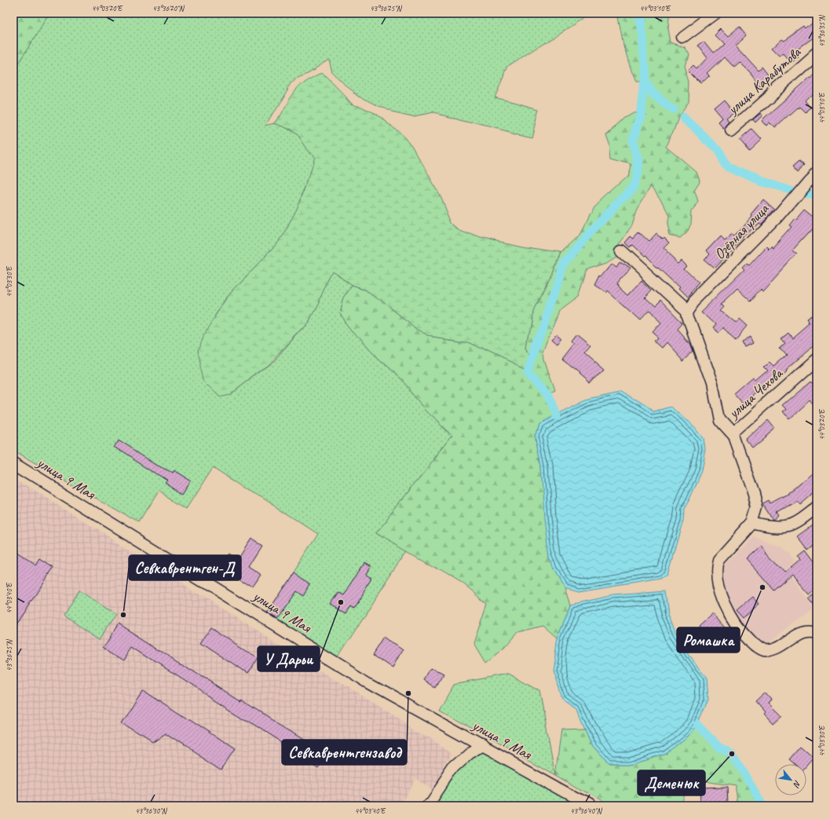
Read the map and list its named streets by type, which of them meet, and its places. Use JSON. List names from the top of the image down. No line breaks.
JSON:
{"streets":{"street":["улица Карабутова","Озёрная улица","улица Чехова","улица 9 Мая"]},"places":["Ромашка","У Дарьи","Севкаврентген-Д","Севкаврентгензавод","Деменюк"],"north":"bottom right","coordinates":["44°03'20\"E","43°36'20\"N","43°36'25\"N","44°03'10\"E","43°36'35\"N","44°03'30\"E","44°03'40\"E","43°36'30\"N","43°36'40\"N"]}
